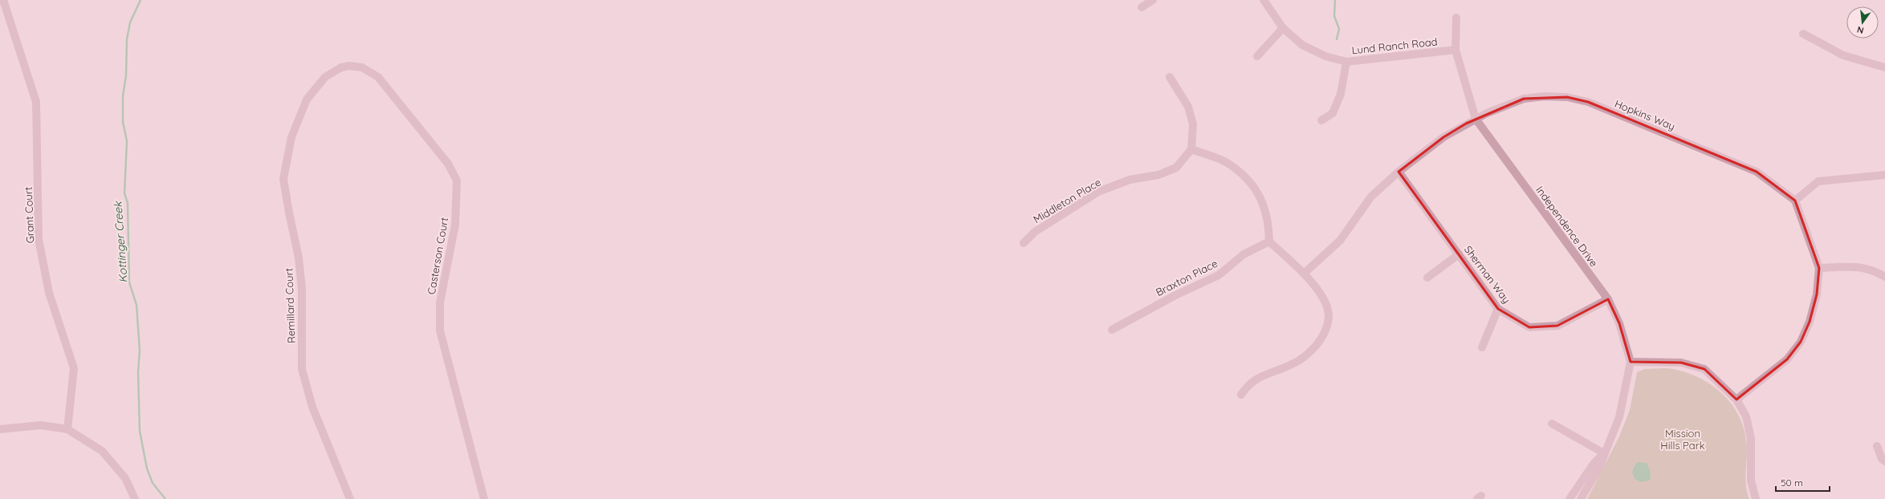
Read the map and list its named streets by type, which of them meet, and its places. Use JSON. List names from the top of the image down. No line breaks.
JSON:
{"streets":{"street":["Lund Ranch Road","Hopkins Way","Middleton Place","Grant Court","Independence Drive","Casterson Court","Sherman Way","Braxton Place","Remillard Court"]},"crossings":[["Lund Ranch Road","Independence Drive"],["Hopkins Way","Independence Drive"],["Hopkins Way","Sherman Way"],["Independence Drive","Sherman Way"],["Casterson Court","Remillard Court"]],"water":["Kottinger Creek"],"parks":["Mission Hills Park"],"scale_bar":"50 m","north":"bottom"}
